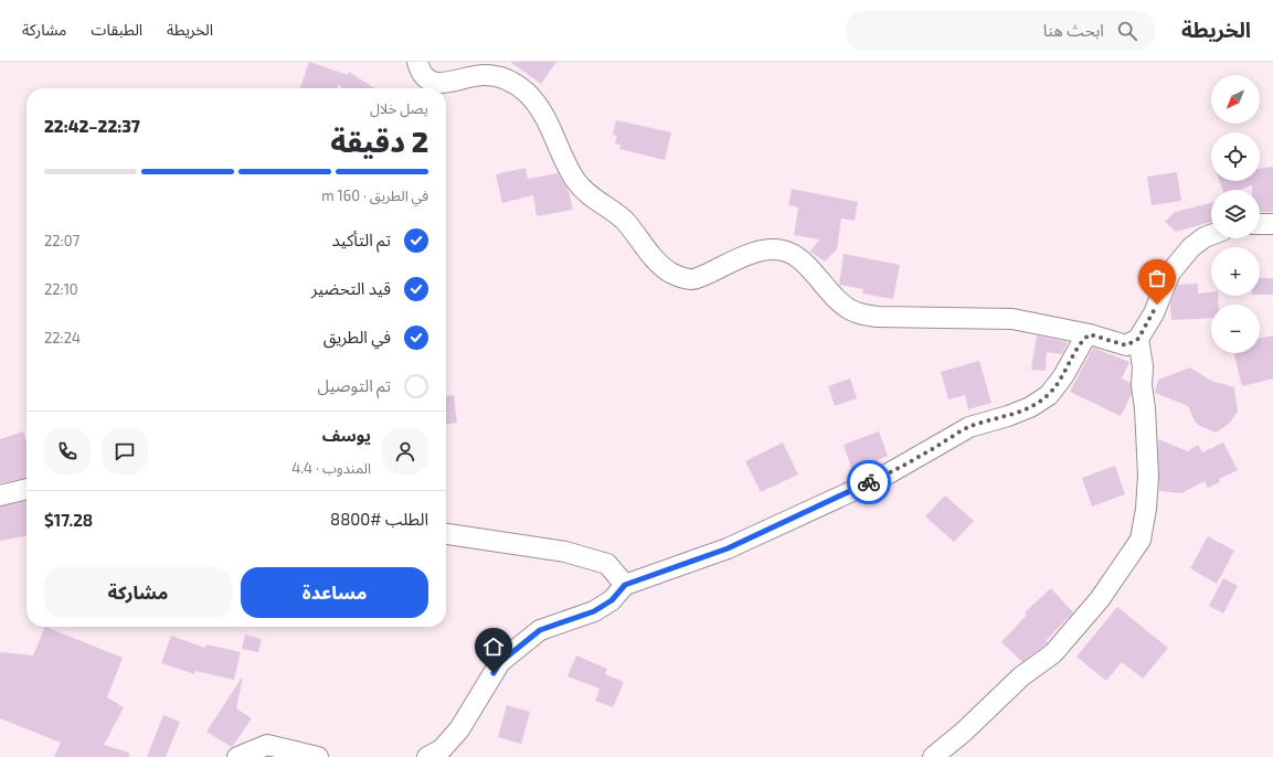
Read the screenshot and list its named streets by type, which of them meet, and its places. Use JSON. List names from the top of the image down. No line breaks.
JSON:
{"north":"bottom left","page":{"header":"الخريطة","search":"ابحث هنا","nav":["الخريطة","الطبقات","مشاركة"],"map_buttons":["+","−"],"heading":["2 دقيقة","يصل خلال","22:37–22:42"],"panel":["يوسف","المندوب · 4.4","الطلب #8800","$17.28"],"bar":"في الطريق · 160 m","list":[["تم التأكيد","22:07"],["قيد التحضير","22:10"],["في الطريق","22:24"],"تم التوصيل"],"buttons":["مساعدة","مشاركة"]}}
